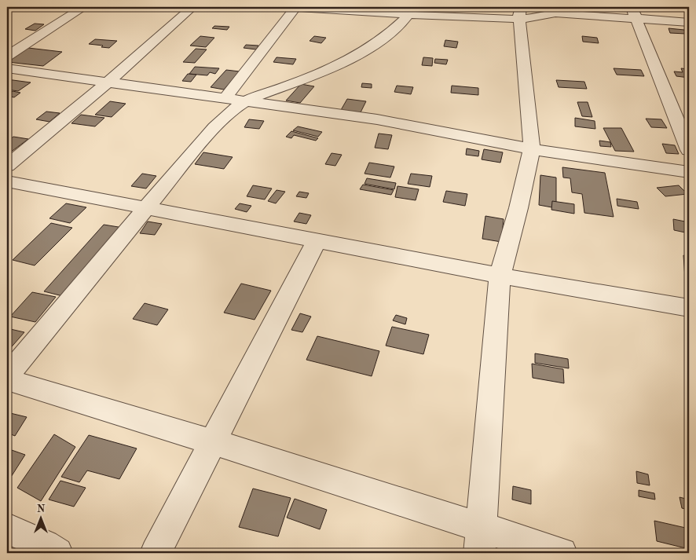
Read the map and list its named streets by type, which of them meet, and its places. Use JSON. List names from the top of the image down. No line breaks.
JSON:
{"north":"top"}
